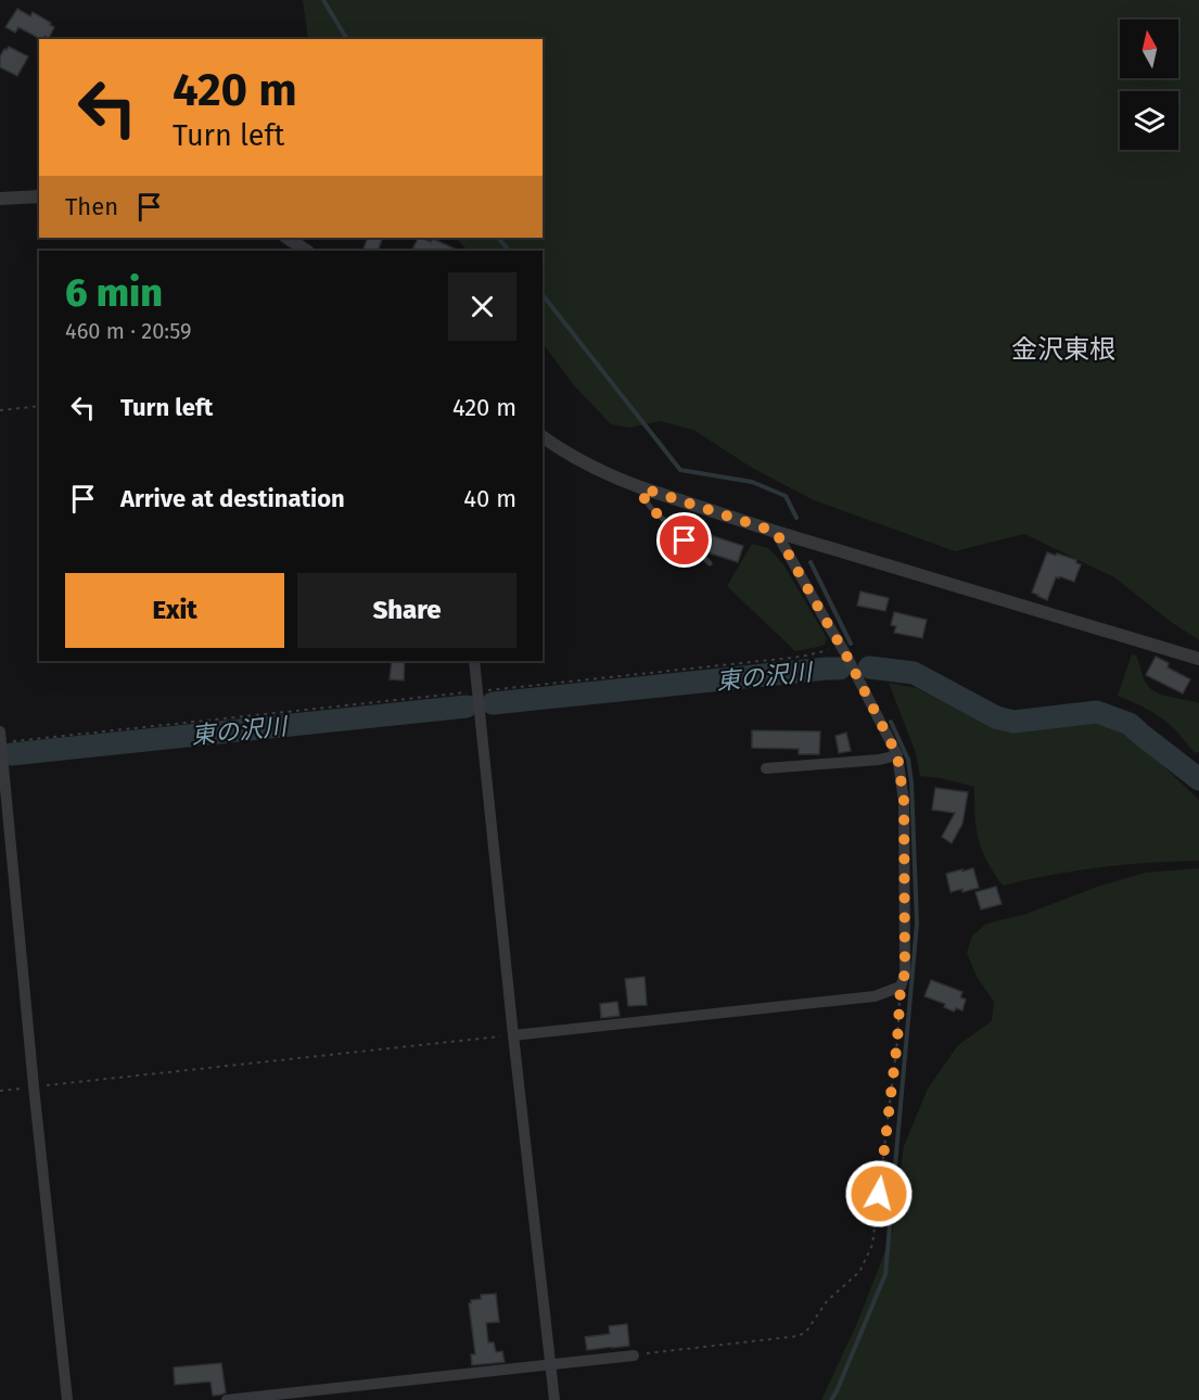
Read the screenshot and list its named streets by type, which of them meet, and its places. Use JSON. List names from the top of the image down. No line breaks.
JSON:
{"districts":["金沢東根"],"water":["東の沢川"],"north":"top","page":{"turn":["420 m","Turn left"],"then":"Then","heading":["6 min","460 m · 20:59"],"list":[{"name":"Turn left","value":"420 m"},{"name":"Arrive at destination","value":"40 m"}],"buttons":["Exit","Share"]}}
